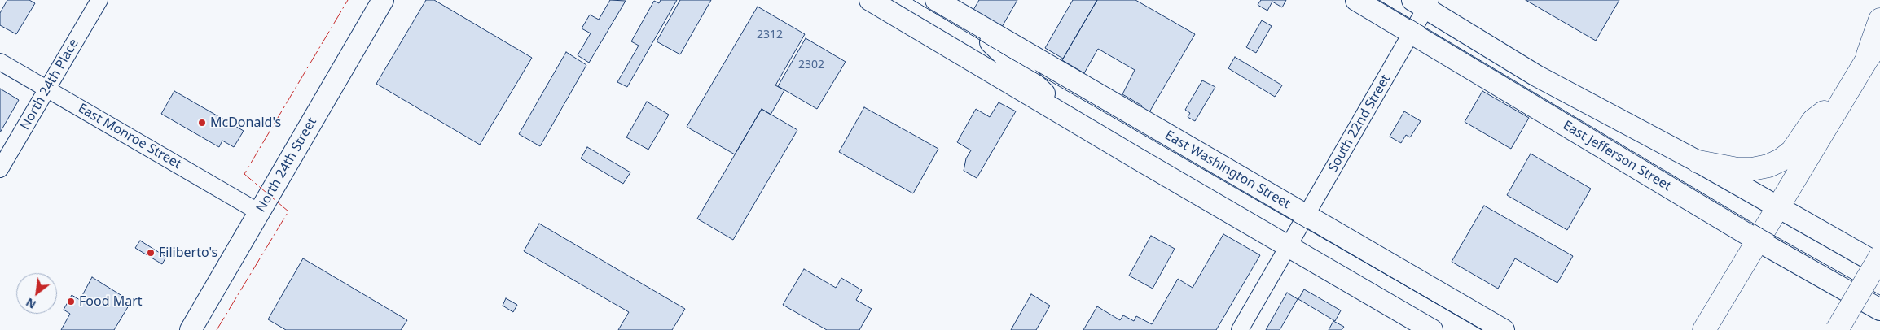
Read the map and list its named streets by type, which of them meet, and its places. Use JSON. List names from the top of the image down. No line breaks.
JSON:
{"streets":{"main road":["East Jefferson Street","North 24th Street","East Washington Street"],"street":["North 24th Place","South 22nd Street","East Monroe Street"]},"crossings":[["North 24th Place","East Monroe Street"],["South 22nd Street","East Jefferson Street"],["South 22nd Street","East Washington Street"],["East Monroe Street","North 24th Street"]],"places":["McDonald's","Filiberto's","Food Mart"],"house_numbers":["2312","2302"],"north":"bottom left"}
